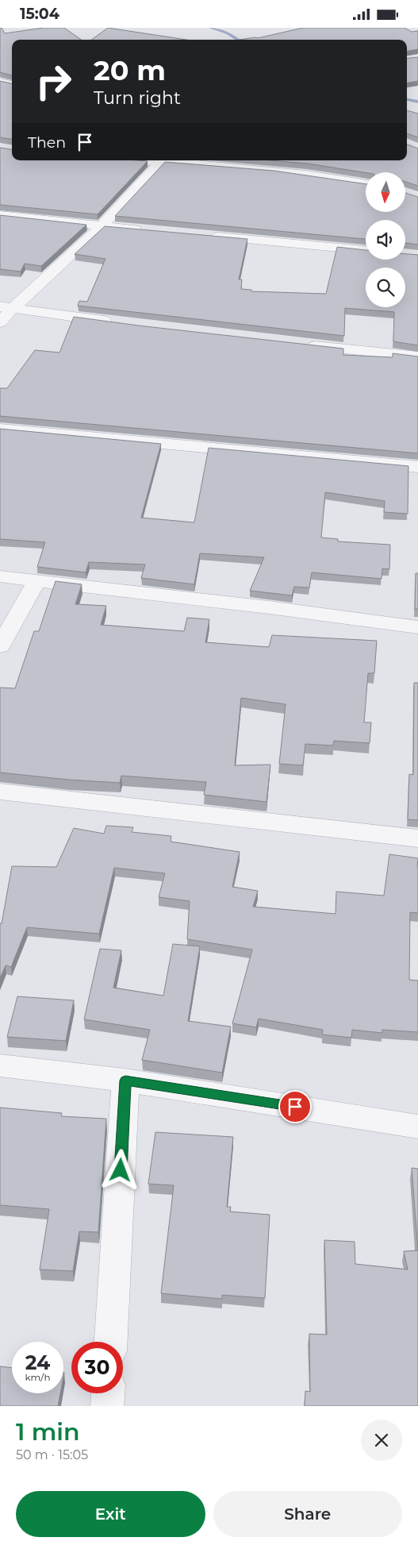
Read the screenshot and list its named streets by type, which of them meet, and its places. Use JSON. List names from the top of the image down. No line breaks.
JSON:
{"north":"bottom","page":{"status":"15:04","turn":["20 m","Turn right"],"then":"Then","speed":"24 km/h","limit":"30","heading":["1 min","50 m · 15:05"],"buttons":["Exit","Share"]}}
